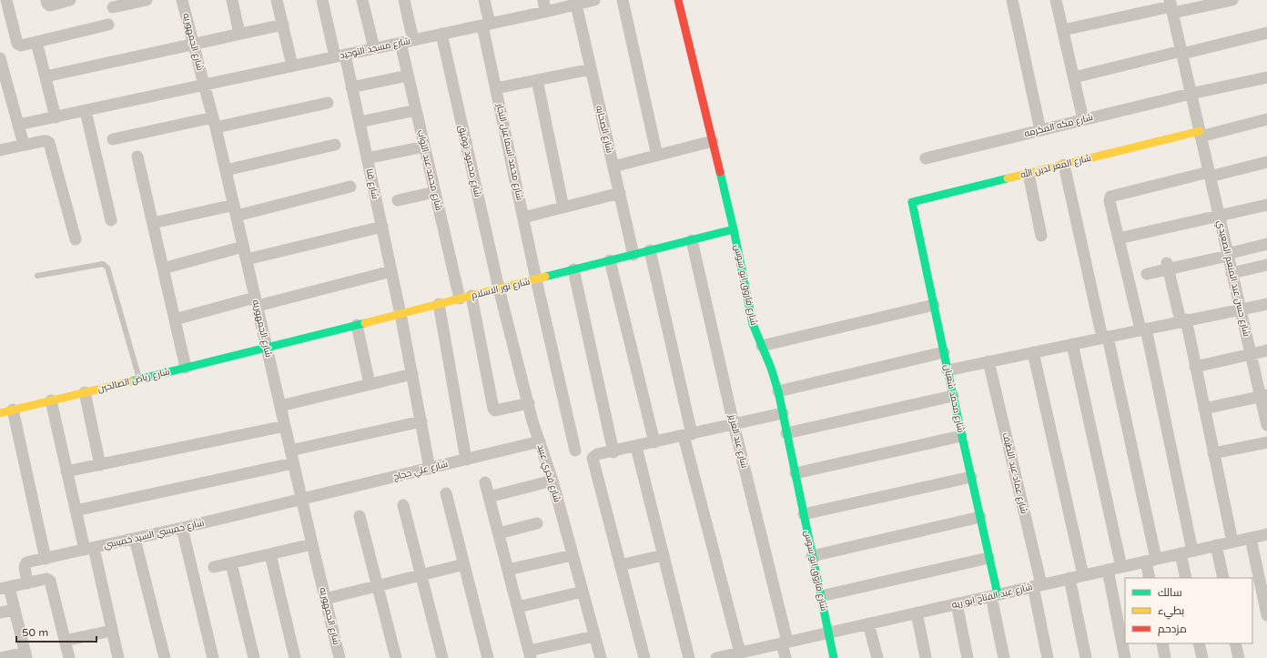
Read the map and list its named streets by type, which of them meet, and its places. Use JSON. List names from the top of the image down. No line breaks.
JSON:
{"streets":{"street":["شارع الجمهوريه","شارع مسجد التوحيد","شارع مكه المكرمه","شارع الصحابه","شارع محمد اسماعيل النجار","شارع محمود توفيق","شارع المعز لدين الله","شارع محمد عبد التواب","شارع قنا","شارع حسن عبد المنعم الصعيدي","شارع فاروق ابو سوس","شارع نور الاسلام","شارع رياض الصالحين","شارع محمد شعبان","شارع عبد العزيز","شارع علي حجاج","شارع فخري عبيد","شارع عماد عبد اللطيف","شارع خميسي السيد خميسي","شارع عبد الفتاح ابو ريه"]},"crossings":[["شارع الجمهوريه","شارع مسجد التوحيد"],["شارع الجمهوريه","شارع نور الاسلام"],["شارع الجمهوريه","شارع رياض الصالحين"],["شارع الجمهوريه","شارع علي حجاج"],["شارع الجمهوريه","شارع خميسي السيد خميسي"],["شارع مسجد التوحيد","شارع الصحابه"],["شارع مسجد التوحيد","شارع محمد اسماعيل النجار"],["شارع مسجد التوحيد","شارع محمود توفيق"],["شارع مسجد التوحيد","شارع محمد عبد التواب"],["شارع مسجد التوحيد","شارع قنا"],["شارع مكه المكرمه","شارع حسن عبد المنعم الصعيدي"],["شارع الصحابه","شارع نور الاسلام"],["شارع محمد اسماعيل النجار","شارع نور الاسلام"],["شارع محمود توفيق","شارع نور الاسلام"],["شارع محمود توفيق","شارع فخري عبيد"],["شارع المعز لدين الله","شارع حسن عبد المنعم الصعيدي"],["شارع المعز لدين الله","شارع محمد شعبان"],["شارع محمد عبد التواب","شارع نور الاسلام"],["شارع محمد عبد التواب","شارع فخري عبيد"],["شارع قنا","شارع نور الاسلام"],["شارع قنا","شارع علي حجاج"],["شارع فاروق ابو سوس","شارع نور الاسلام"],["شارع فاروق ابو سوس","شارع عبد الفتاح ابو ريه"],["شارع نور الاسلام","شارع رياض الصالحين"],["شارع نور الاسلام","شارع عبد العزيز"],["شارع نور الاسلام","شارع فخري عبيد"],["شارع محمد شعبان","شارع عبد الفتاح ابو ريه"],["شارع عبد العزيز","شارع عبد الفتاح ابو ريه"],["شارع علي حجاج","شارع فخري عبيد"],["شارع علي حجاج","شارع خميسي السيد خميسي"],["شارع عماد عبد اللطيف","شارع عبد الفتاح ابو ريه"]],"legend":["سالك","بطيء","مزدحم"],"scale_bar":"50 m"}
